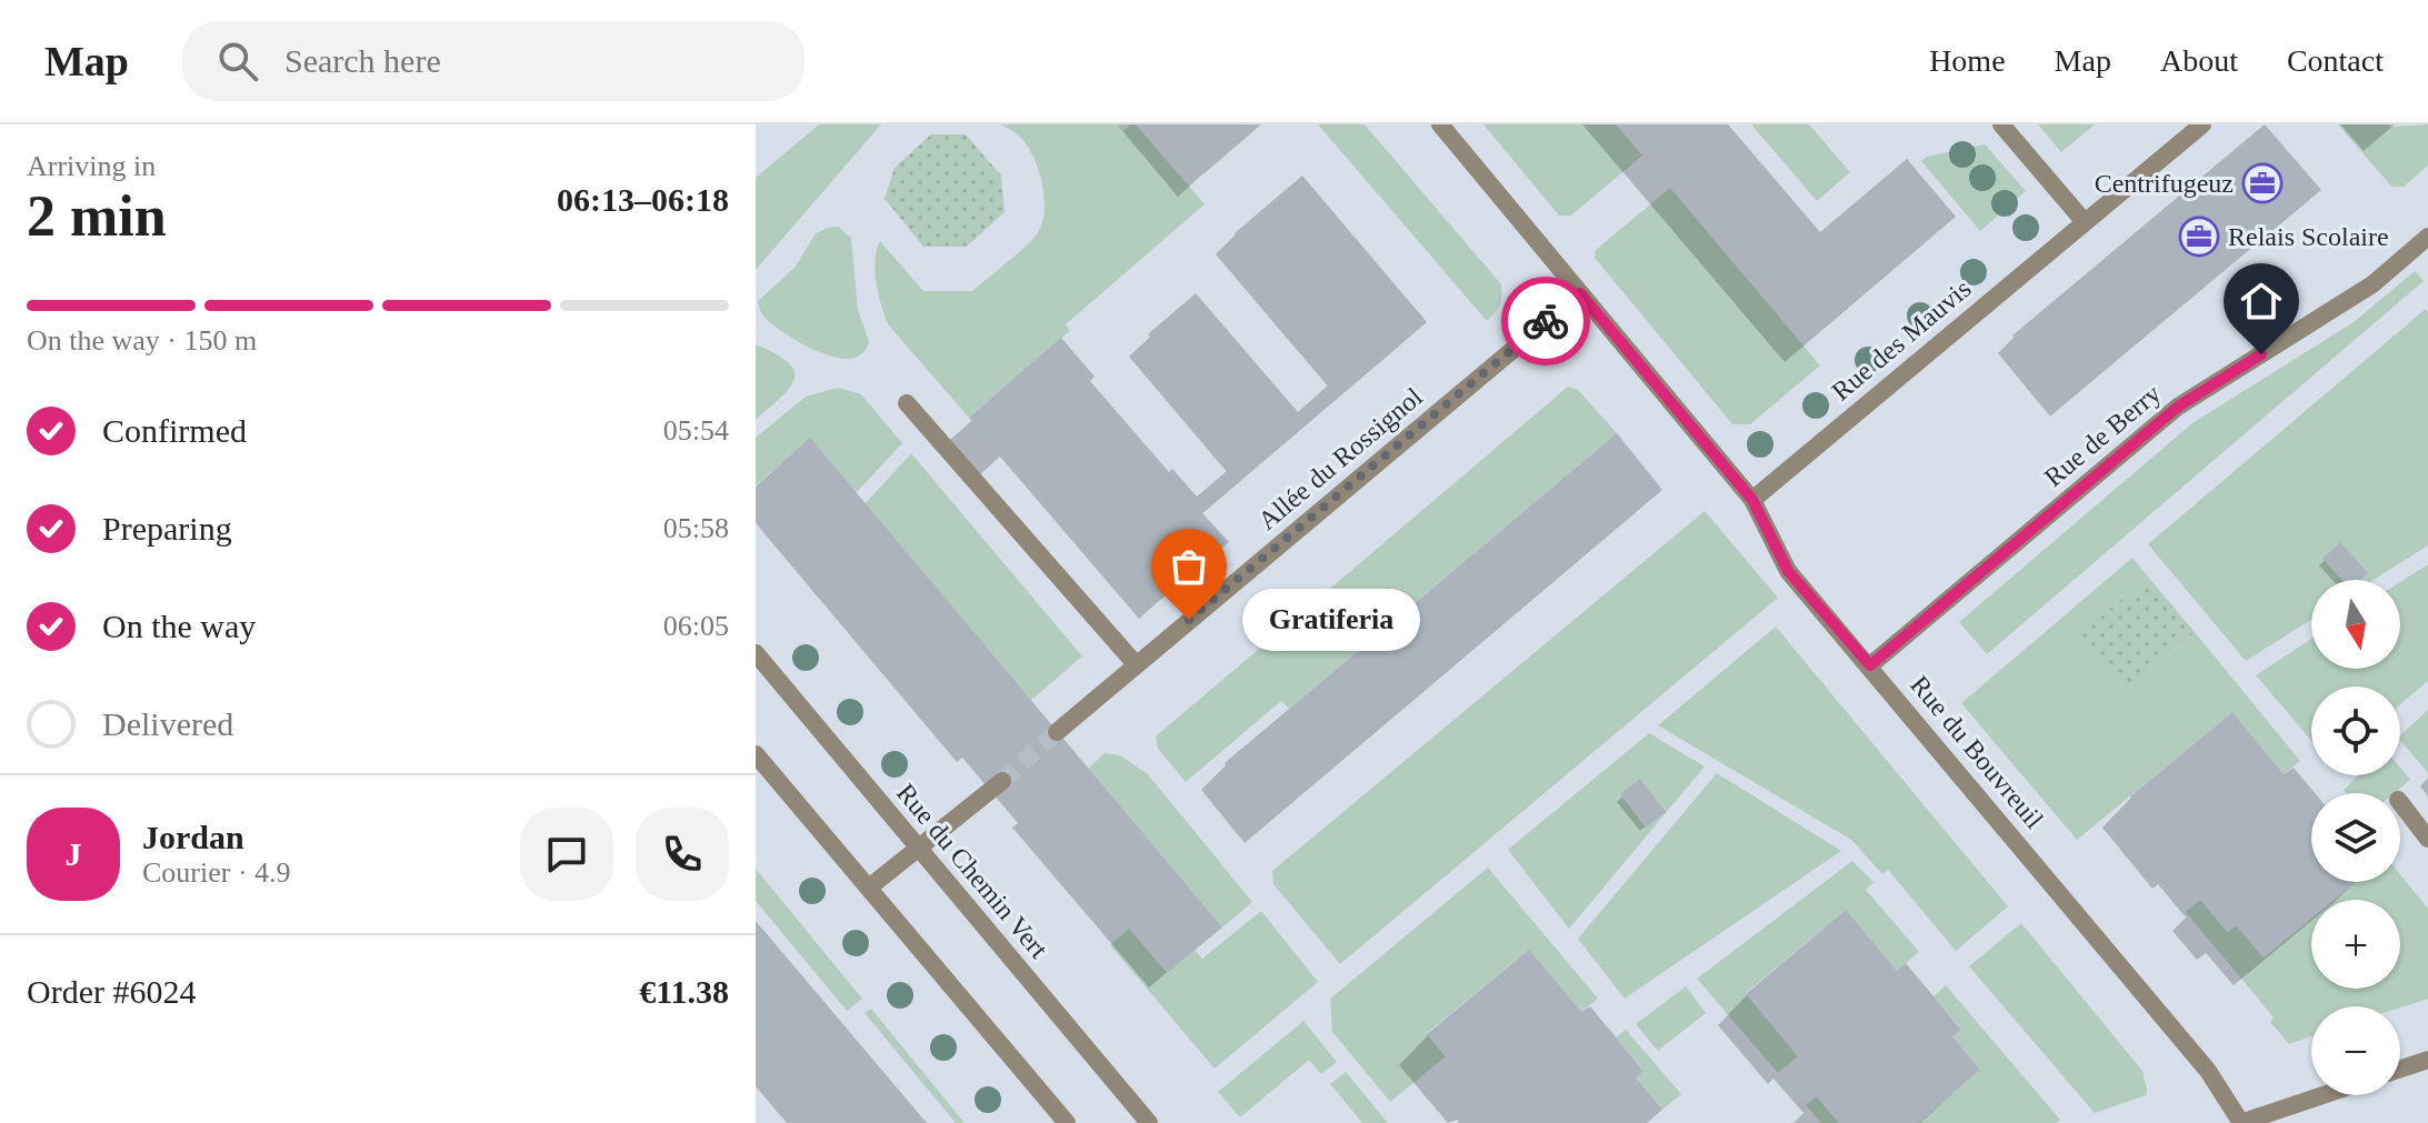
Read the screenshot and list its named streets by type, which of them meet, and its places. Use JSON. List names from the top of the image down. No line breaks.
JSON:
{"streets":{"street":["Rue des Mauvis","Rue de Berry","Allée du Rossignol","Rue du Bouvreuil","Rue du Chemin Vert"]},"crossings":[["Rue des Mauvis","Rue du Bouvreuil"],["Rue de Berry","Rue du Bouvreuil"],["Allée du Rossignol","Rue du Bouvreuil"]],"places":{"office":["Centrifugeuz","Relais Scolaire"],"other":["Gratiferia"]},"north":"bottom","page":{"header":"Map","search":"Search here","nav":["Home","Map","About","Contact"],"heading":["2 min","Arriving in","06:13–06:18"],"panel":["Jordan","Courier · 4.9","Order #6024","€11.38"],"bar":"On the way · 150 m","list":[["Confirmed","05:54"],["Preparing","05:58"],["On the way","06:05"],"Delivered"],"map_buttons":["+","−"],"bubble":"Gratiferia","round":"J"}}
